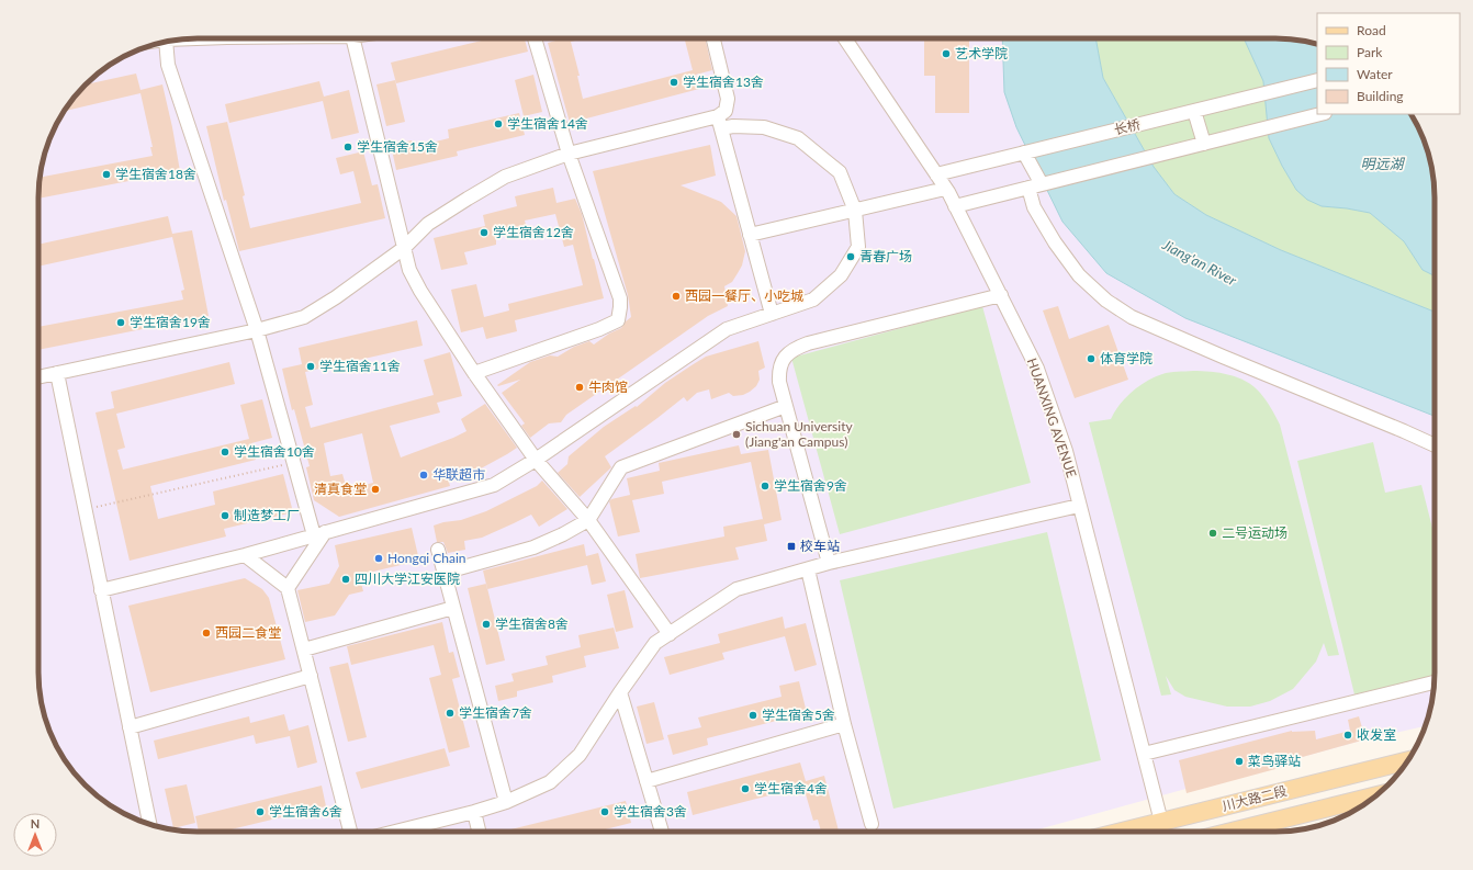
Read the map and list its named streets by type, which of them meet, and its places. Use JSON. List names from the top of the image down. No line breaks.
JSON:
{"streets":{"main road":["川大路二段"],"street":["长桥","HUANXING AVENUE"]},"crossings":[["长桥","HUANXING AVENUE"],["HUANXING AVENUE","川大路二段"]],"water":["明远湖","Jiang'an River"],"places":{"other":["艺术学院","学生宿舍13舍","学生宿舍14舍","学生宿舍15舍","学生宿舍18舍","学生宿舍12舍","青春广场","西园一餐厅、小吃城","学生宿舍19舍","体育学院","学生宿舍11舍","牛肉馆","Sichuan University (Jiang'an Campus)","学生宿舍10舍","华联超市","学生宿舍9舍","清真食堂","制造梦工厂","二号运动场","Hongqi Chain","四川大学江安医院","学生宿舍8舍","西园二食堂","学生宿舍7舍","学生宿舍5舍","收发室","菜鸟驿站","学生宿舍4舍","学生宿舍6舍","学生宿舍3舍"],"transit":["校车站"]},"legend":["Road","Park","Water","Building"],"north":"top"}
